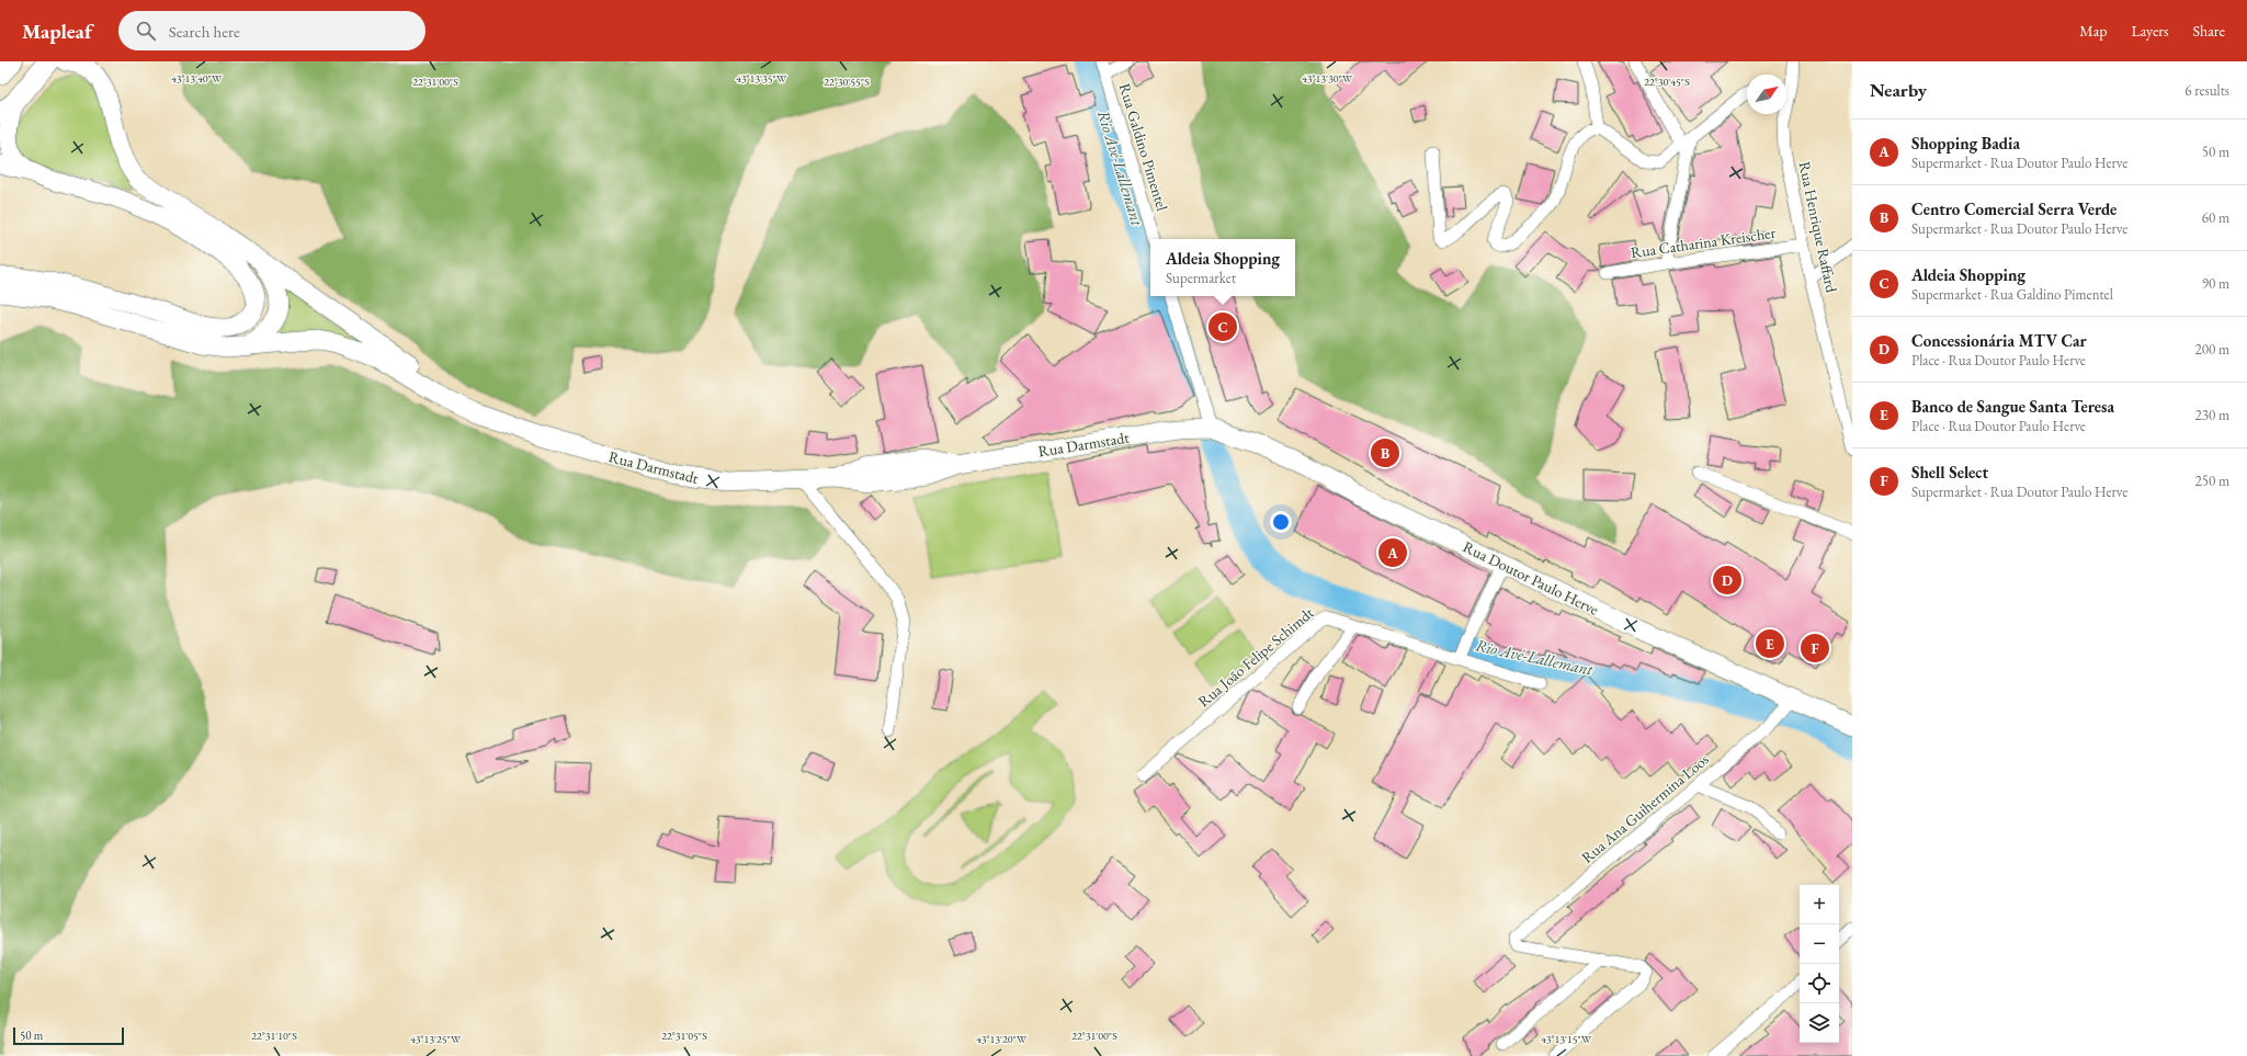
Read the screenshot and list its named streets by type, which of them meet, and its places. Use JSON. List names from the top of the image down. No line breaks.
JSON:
{"streets":{"main road":["Rua Darmstadt","Rua Doutor Paulo Herve"],"street":["Rua Galdino Pimentel","Rua Henrique Raffard","Rua Catharina Kreischer","Rua João Felipe Schimdt","Rua Ana Guihermina Loos"]},"crossings":[["Rua Henrique Raffard","Rua Catharina Kreischer"],["Rua Darmstadt","Rua Doutor Paulo Herve"],["Rua Doutor Paulo Herve","Rua Ana Guihermina Loos"]],"water":["Rio Avé‐Lallemant"],"scale_bar":"50 m","north":"top right","page":{"header":"Mapleaf","search":"Search here","nav":["Map","Layers","Share"],"heading":["Nearby","6 results"],"list":[{"mark":"A","name":"Shopping Badia","note":"Supermarket · Rua Doutor Paulo Herve","value":"50 m"},{"mark":"B","name":"Centro Comercial Serra Verde","note":"Supermarket · Rua Doutor Paulo Herve","value":"60 m"},{"mark":"C","name":"Aldeia Shopping","note":"Supermarket · Rua Galdino Pimentel","value":"90 m"},{"mark":"D","name":"Concessionária MTV Car","note":"Place · Rua Doutor Paulo Herve","value":"200 m"},{"mark":"E","name":"Banco de Sangue Santa Teresa","note":"Place · Rua Doutor Paulo Herve","value":"230 m"},{"mark":"F","name":"Shell Select","note":"Supermarket · Rua Doutor Paulo Herve","value":"250 m"}],"popup":["Aldeia Shopping","Supermarket"],"pins":["C","B","A","D","E","F"],"map_buttons":["+","−"],"scale":"50 m"},"coordinates":["43°13'40\"W","43°13'35\"W","43°13'30\"W","22°31'00\"S","22°30'55\"S","22°30'45\"S","22°31'10\"S","22°31'05\"S","43°13'25\"W","43°13'20\"W","43°13'15\"W"]}
